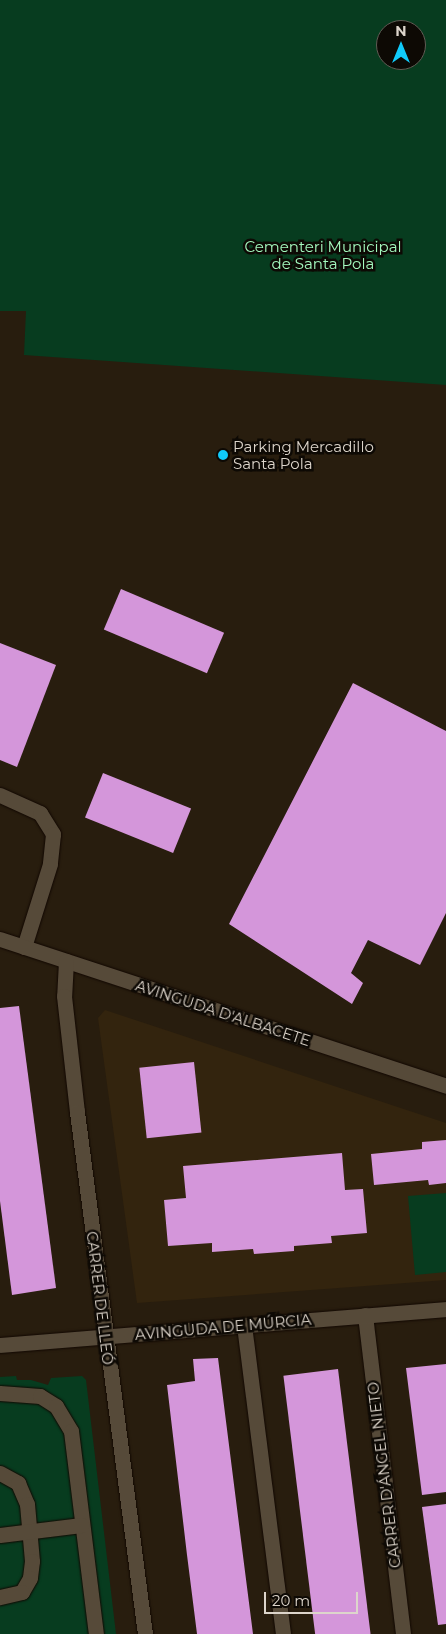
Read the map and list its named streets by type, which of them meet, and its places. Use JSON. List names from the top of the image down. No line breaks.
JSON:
{"streets":{"street":["AVINGUDA D'ALBACETE","CARRER DE LLEÓ","AVINGUDA DE MÚRCIA","CARRER D'ÁNGEL NIETO"]},"crossings":[["AVINGUDA D'ALBACETE","CARRER DE LLEÓ"],["CARRER DE LLEÓ","AVINGUDA DE MÚRCIA"],["AVINGUDA DE MÚRCIA","CARRER D'ÁNGEL NIETO"]],"parks":["Cementeri Municipal de Santa Pola"],"places":["Parking Mercadillo Santa Pola"],"scale_bar":"20 m","north":"top"}
